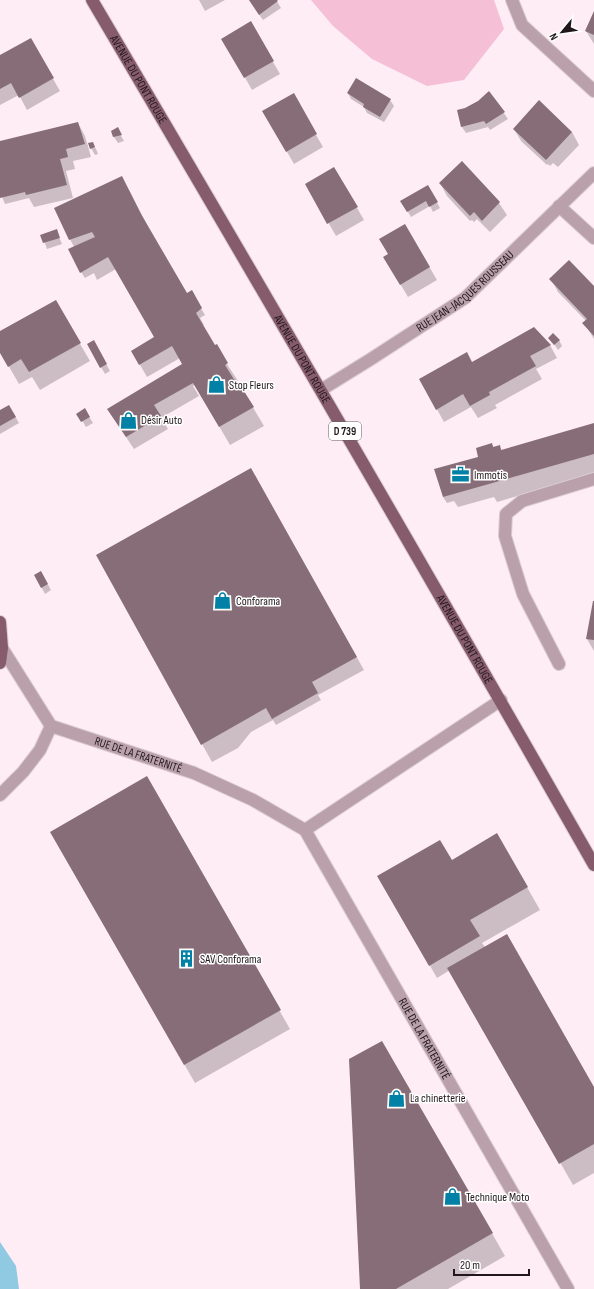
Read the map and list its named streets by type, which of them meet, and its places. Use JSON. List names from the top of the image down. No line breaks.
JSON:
{"streets":{"main road":["AVENUE DU PONT ROUGE","D 739"],"street":["RUE JEAN-JACQUES ROUSSEAU","RUE DE LA FRATERNITÉ"]},"crossings":[["AVENUE DU PONT ROUGE","RUE JEAN-JACQUES ROUSSEAU"]],"places":{"shop":["Stop Fleurs","Désir Auto","Conforama","La chinetterie","Technique Moto"],"office":["Immotis"],"building":["SAV Conforama"]},"scale_bar":"20 m","north":"bottom left"}
